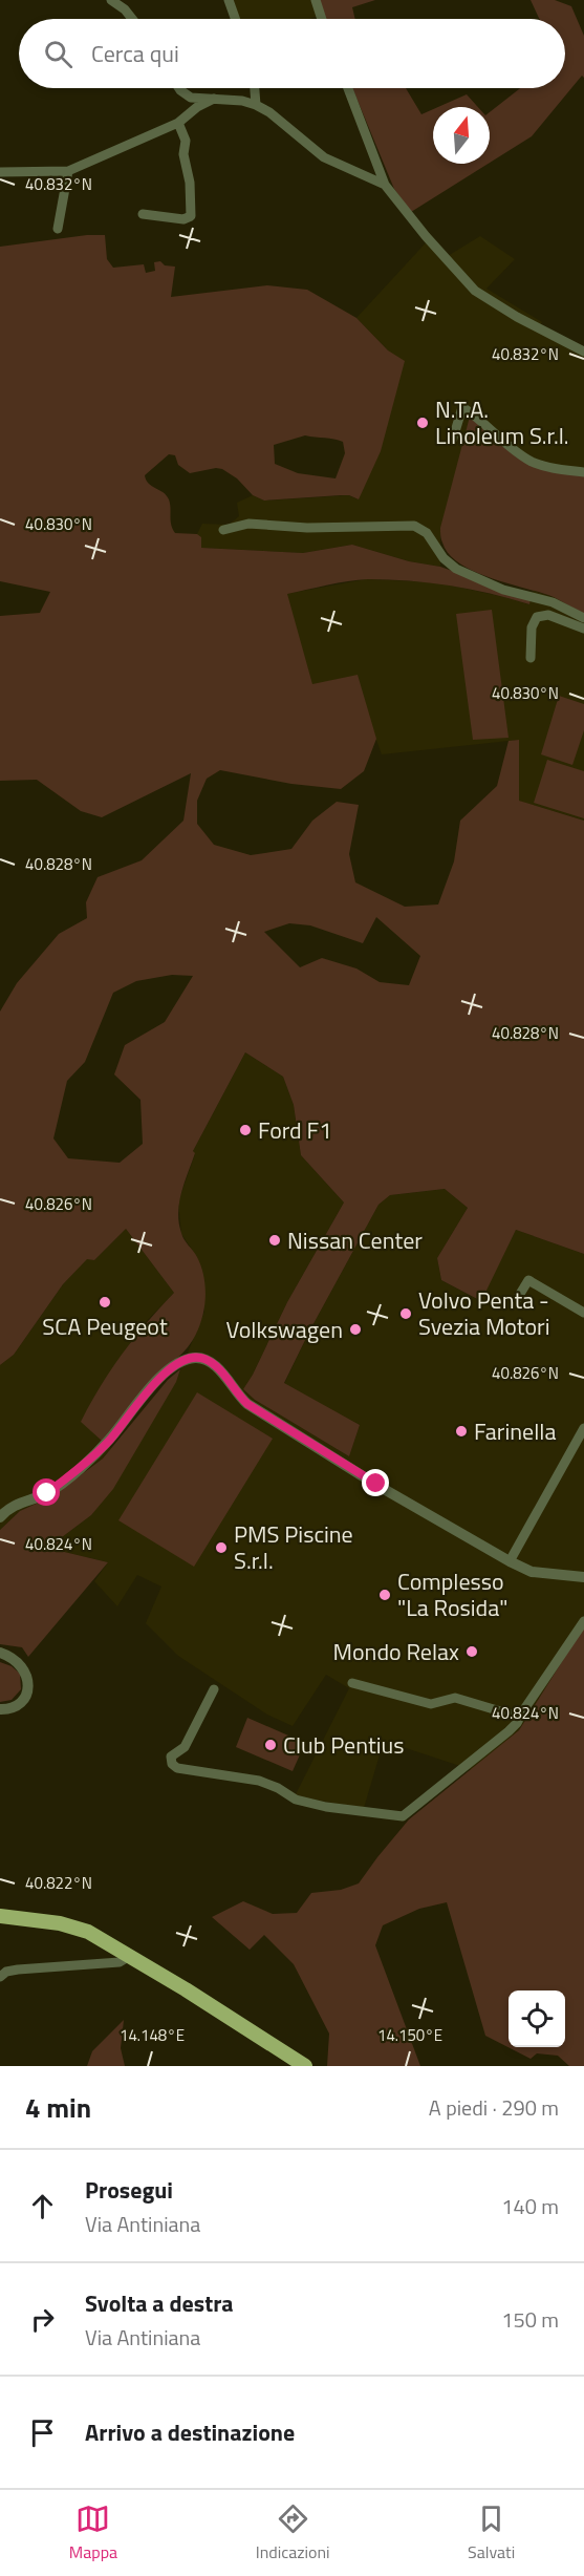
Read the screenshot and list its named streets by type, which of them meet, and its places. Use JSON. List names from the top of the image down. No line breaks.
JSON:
{"places":["N.T.A. Linoleum S.r.l.","Ford F1","Nissan Center","SCA Peugeot","Volvo Penta - Svezia Motori","Volkswagen","Farinella","PMS Piscine S.r.l.","Complesso \"La Rosida\"","Mondo Relax","Club Pentius"],"north":"top","page":{"search":"Cerca qui","heading":["4 min","A piedi · 290 m"],"list":[["Prosegui","Via Antiniana","140 m"],["Svolta a destra","Via Antiniana","150 m"],"Arrivo a destinazione"],"nav":["Mappa","Indicazioni","Salvati"]},"coordinates":["40.832°N","40.830°N","40.828°N","40.826°N","40.824°N","40.822°N","14.148°E","14.150°E"]}
